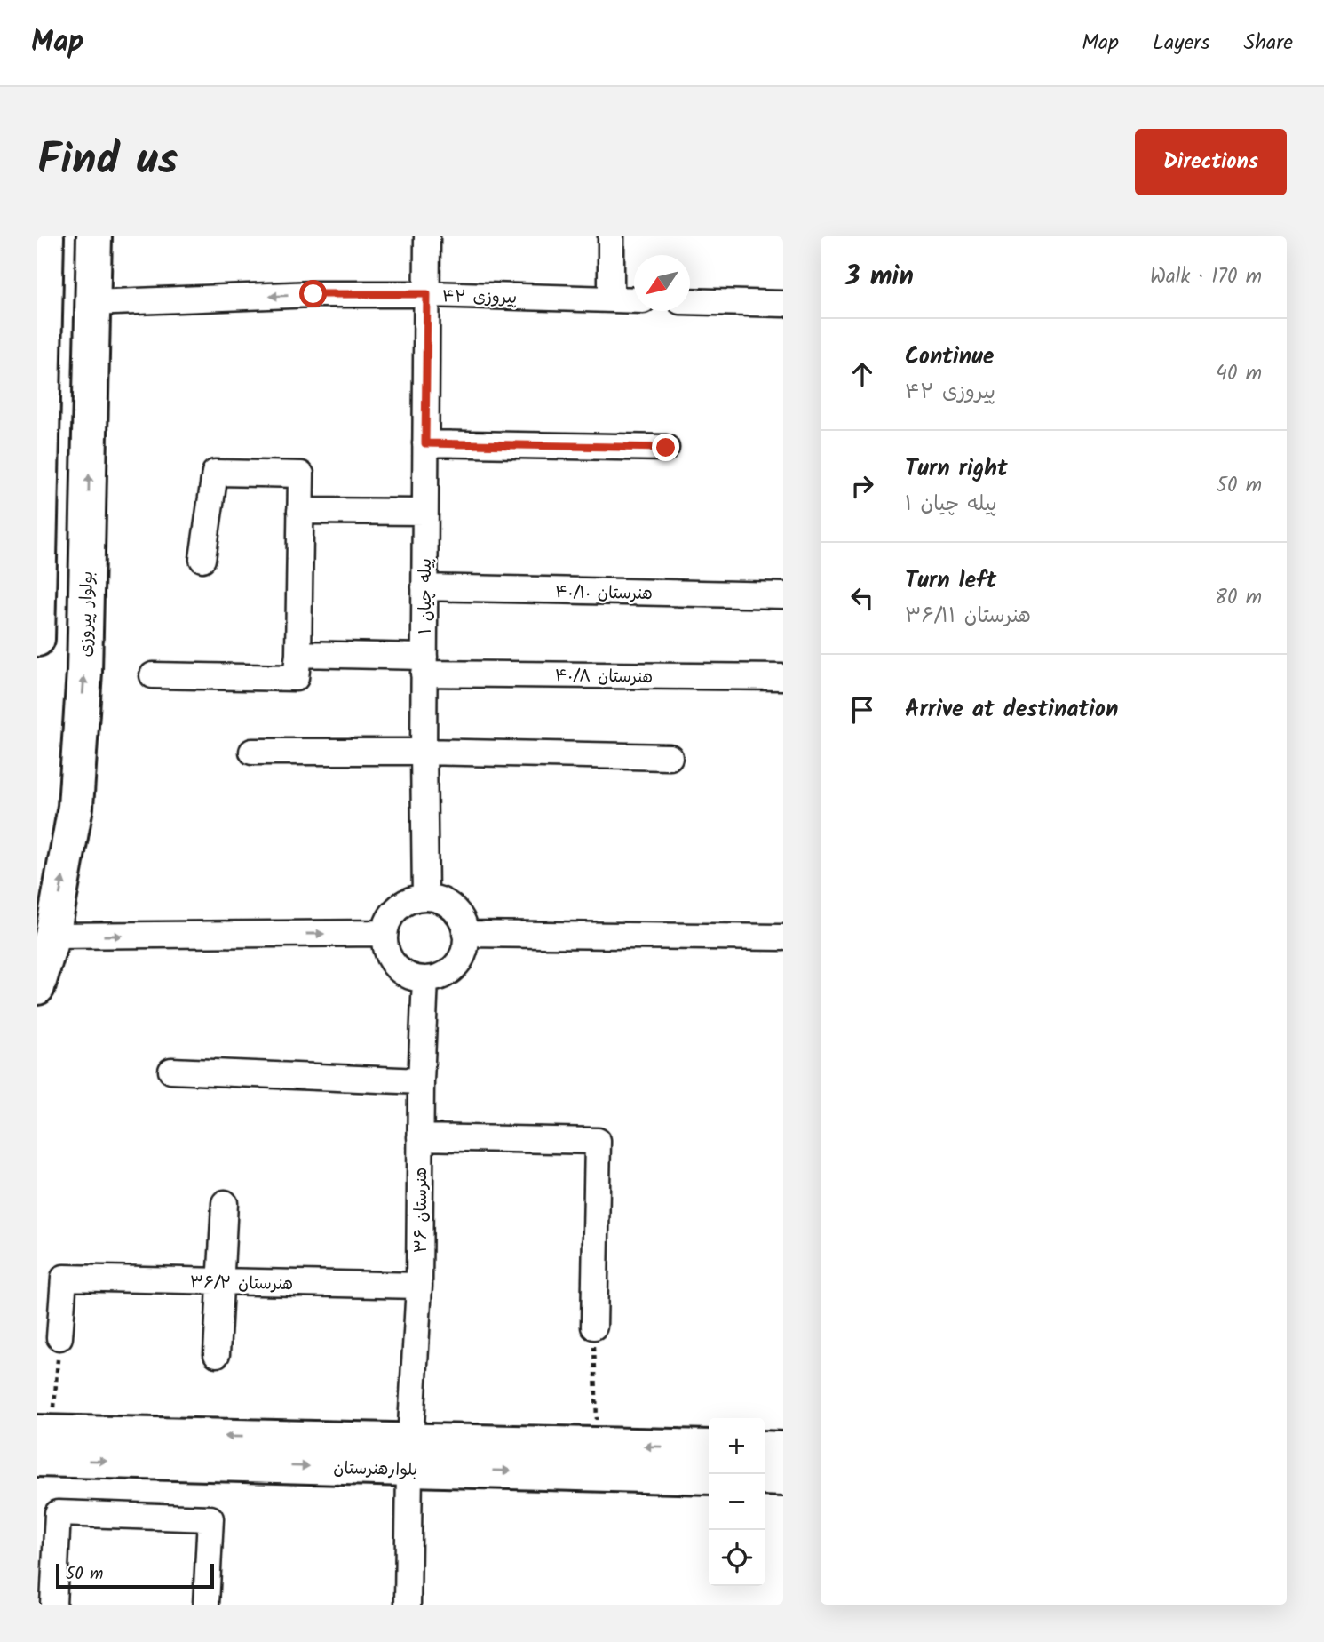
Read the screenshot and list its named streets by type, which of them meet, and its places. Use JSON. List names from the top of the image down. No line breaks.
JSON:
{"streets":{"main road":["بولوار پیروزی","بلوارهنرستان"],"street":["پیروزی ۴۲","هنرستان ۴۰/۱۰","پیله چیان ۱","هنرستان ۴۰/۸","هنرستان ۳۶","هنرستان ۳۶/۲"]},"crossings":[["پیروزی ۴۲","پیله چیان ۱"],["پیروزی ۴۲","بولوار پیروزی"],["هنرستان ۴۰/۱۰","پیله چیان ۱"],["پیله چیان ۱","هنرستان ۴۰/۸"],["پیله چیان ۱","هنرستان ۳۶"],["هنرستان ۳۶","هنرستان ۳۶/۲"],["هنرستان ۳۶","بلوارهنرستان"]],"scale_bar":"50 m","north":"bottom left","page":{"header":"Map","nav":["Map","Layers","Share"],"title":"Find us","buttons":"Directions","heading":["3 min","Walk · 170 m"],"list":[["Continue","پیروزی ۴۲","40 m"],["Turn right","پیله چیان ۱","50 m"],["Turn left","هنرستان ۳۶/۱۱","80 m"],"Arrive at destination"],"map_buttons":["+","−"],"scale":"50 m"}}
